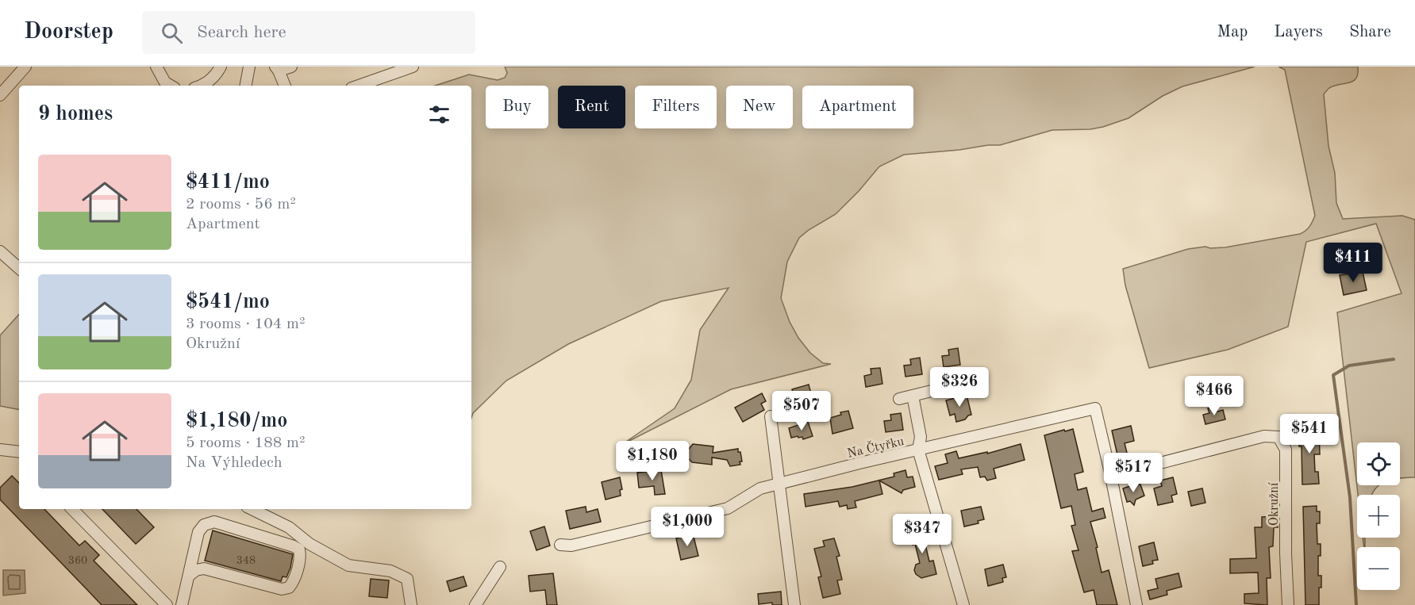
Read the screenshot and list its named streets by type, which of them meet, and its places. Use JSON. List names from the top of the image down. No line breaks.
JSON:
{"streets":{"street":["Na Čtyřku","Okružní"]},"crossings":[["Na Čtyřku","Okružní"]],"house_numbers":["360","348"],"page":{"header":"Doorstep","search":"Search here","nav":["Map","Layers","Share"],"chip":["Buy","Rent","Filters","New","Apartment"],"heading":"9 homes","list":[{"name":"$411/mo","note":"2 rooms · 56 m² · Apartment"},{"name":"$541/mo","note":"3 rooms · 104 m² · Okružní"},{"name":"$1,180/mo","note":"5 rooms · 188 m² · Na Výhledech"}],"price":["$411","$326","$466","$507","$541","$1,180","$517","$1,000","$347"],"map_buttons":["+","−"]}}
